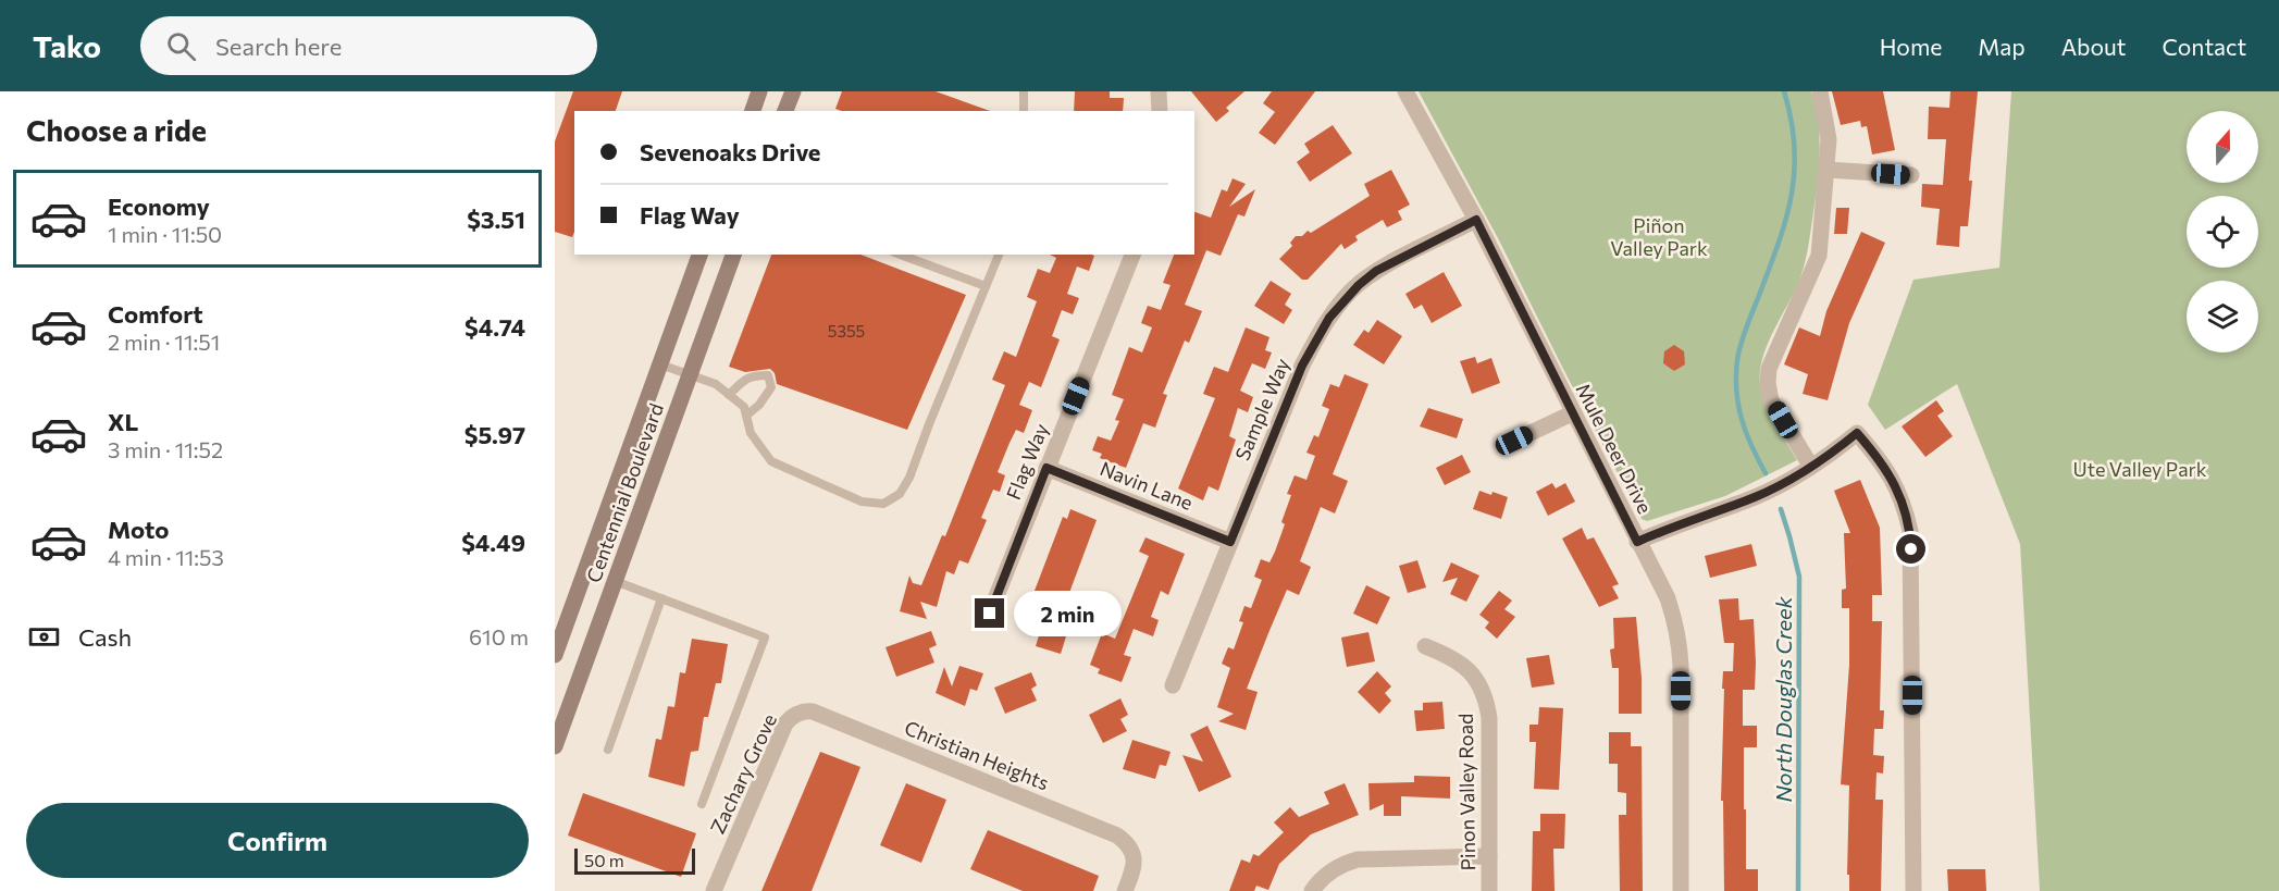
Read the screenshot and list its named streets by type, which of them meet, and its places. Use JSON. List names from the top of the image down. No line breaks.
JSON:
{"streets":{"main road":["Centennial Boulevard"],"street":["Sample Way","Mule Deer Drive","Flag Way","Navin Lane","Christian Heights","Zachary Grove","Pinon Valley Road"]},"crossings":[["Sample Way","Mule Deer Drive"],["Sample Way","Navin Lane"],["Flag Way","Navin Lane"],["Christian Heights","Zachary Grove"]],"water":["North Douglas Creek"],"parks":["Piñon Valley Park","Ute Valley Park"],"house_numbers":["5355"],"scale_bar":"50 m","north":"top","page":{"header":"Tako","search":"Search here","nav":["Home","Map","About","Contact"],"heading":"Choose a ride","banner":["Sevenoaks Drive","Flag Way"],"list":[{"name":"Economy","note":"1 min · 11:50","value":"$3.51"},{"name":"Comfort","note":"2 min · 11:51","value":"$4.74"},{"name":"XL","note":"3 min · 11:52","value":"$5.97"},{"name":"Moto","note":"4 min · 11:53","value":"$4.49"}],"bubble":"2 min","pay":["Cash","610 m"],"buttons":"Confirm","scale":"50 m"}}
